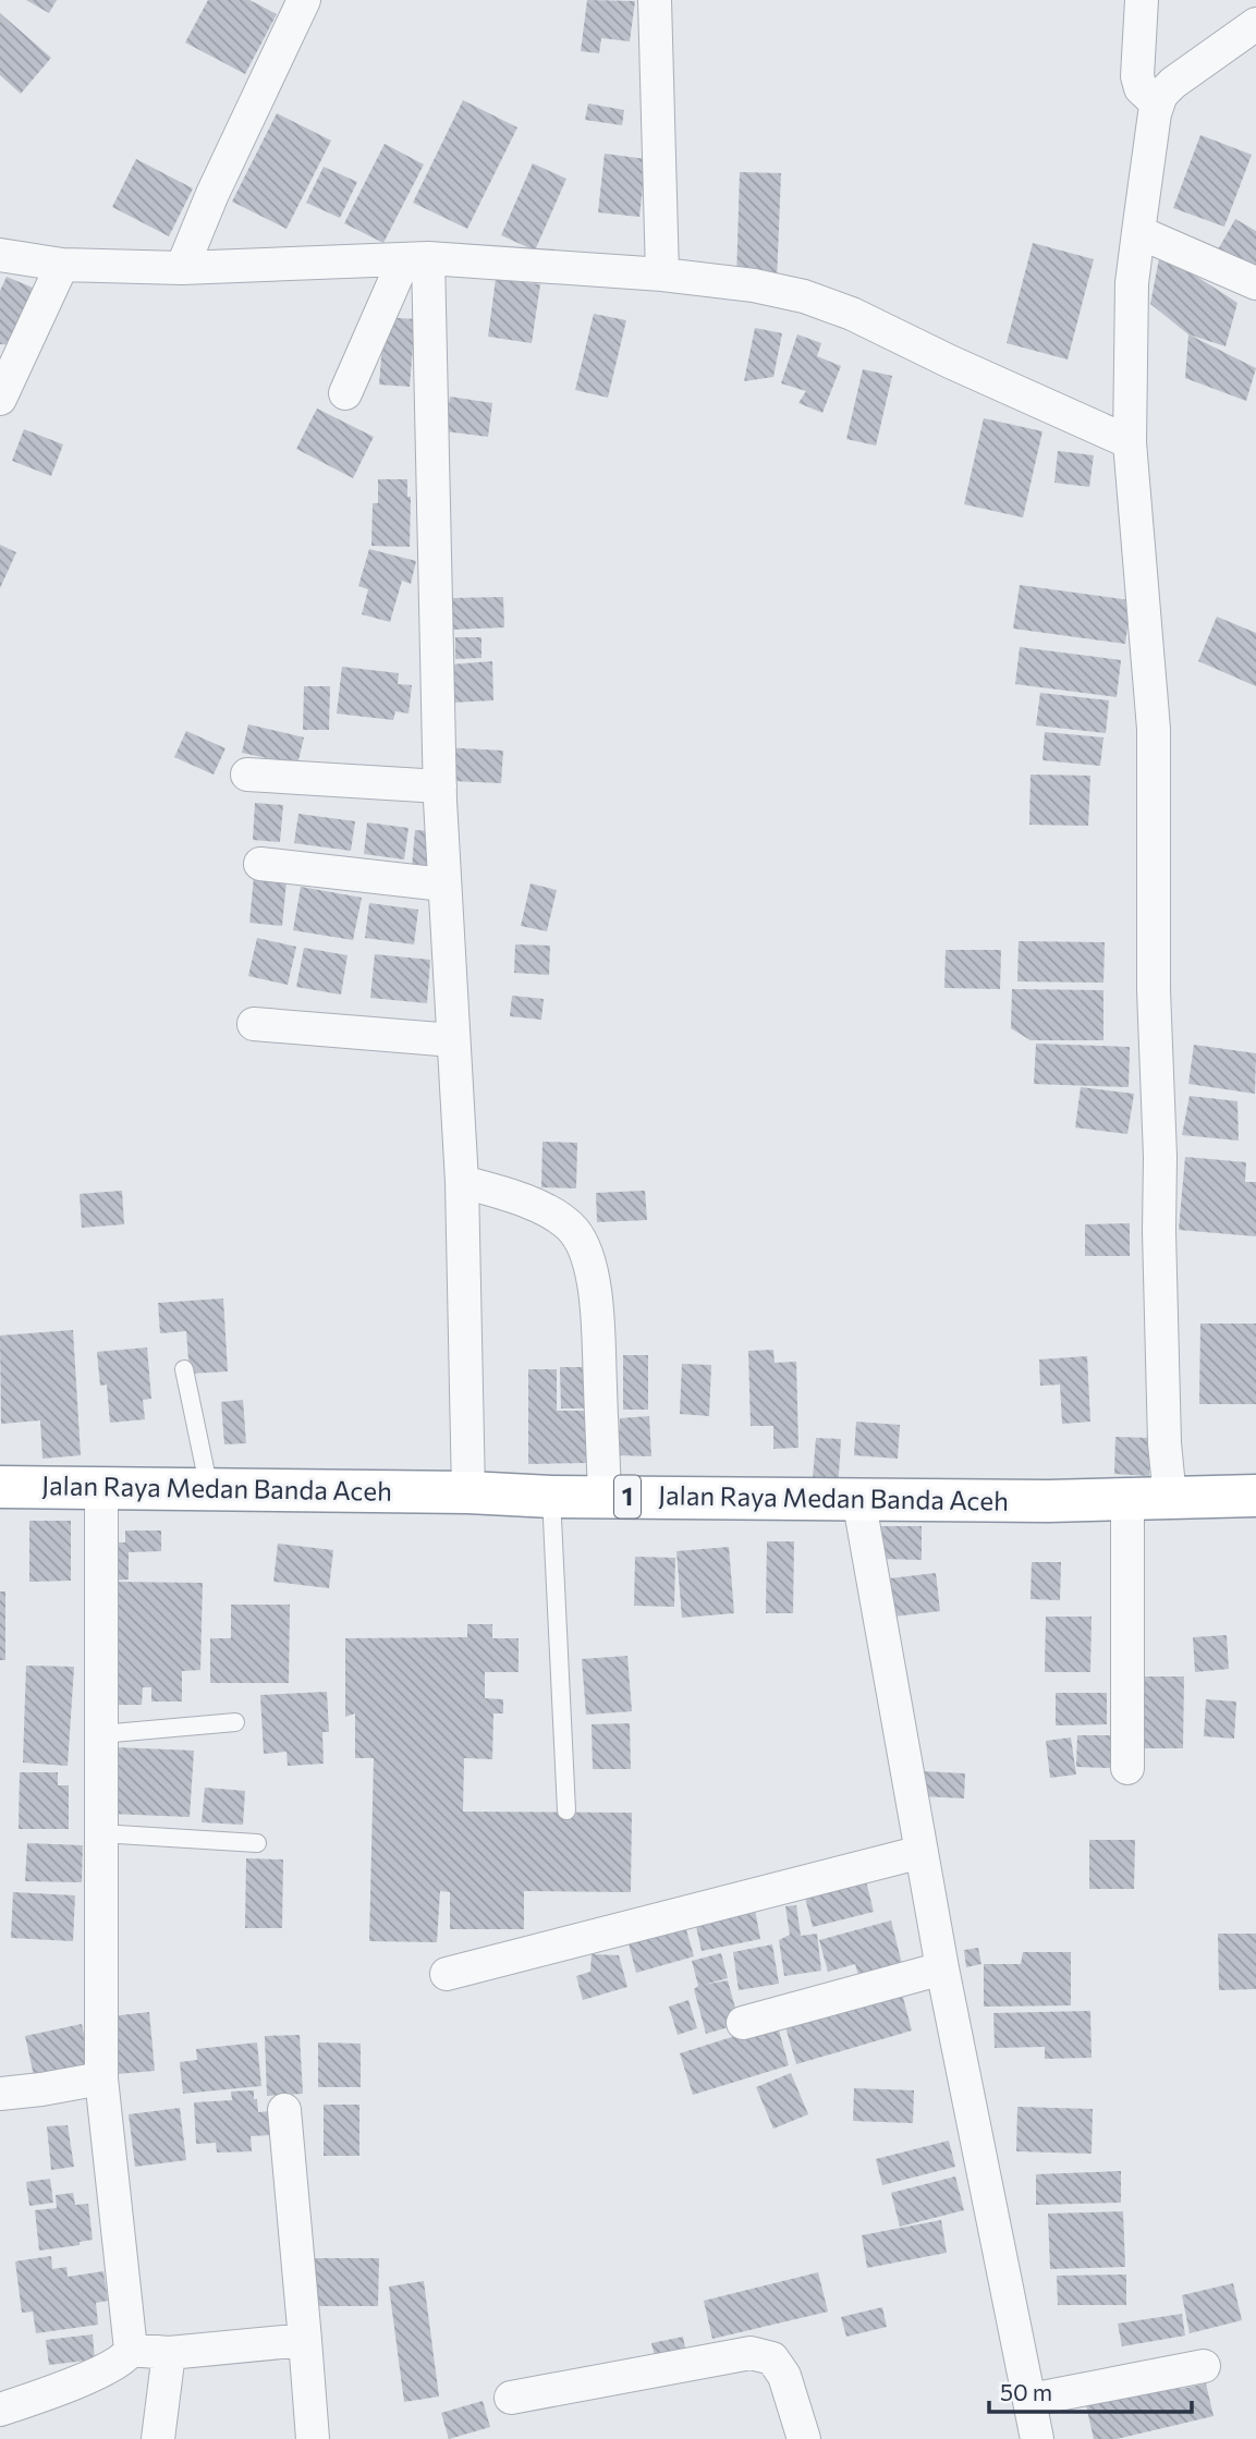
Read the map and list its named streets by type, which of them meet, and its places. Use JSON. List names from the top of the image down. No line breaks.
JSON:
{"streets":{"highway":["Jalan Raya Medan Banda Aceh","1"]},"scale_bar":"50 m"}
